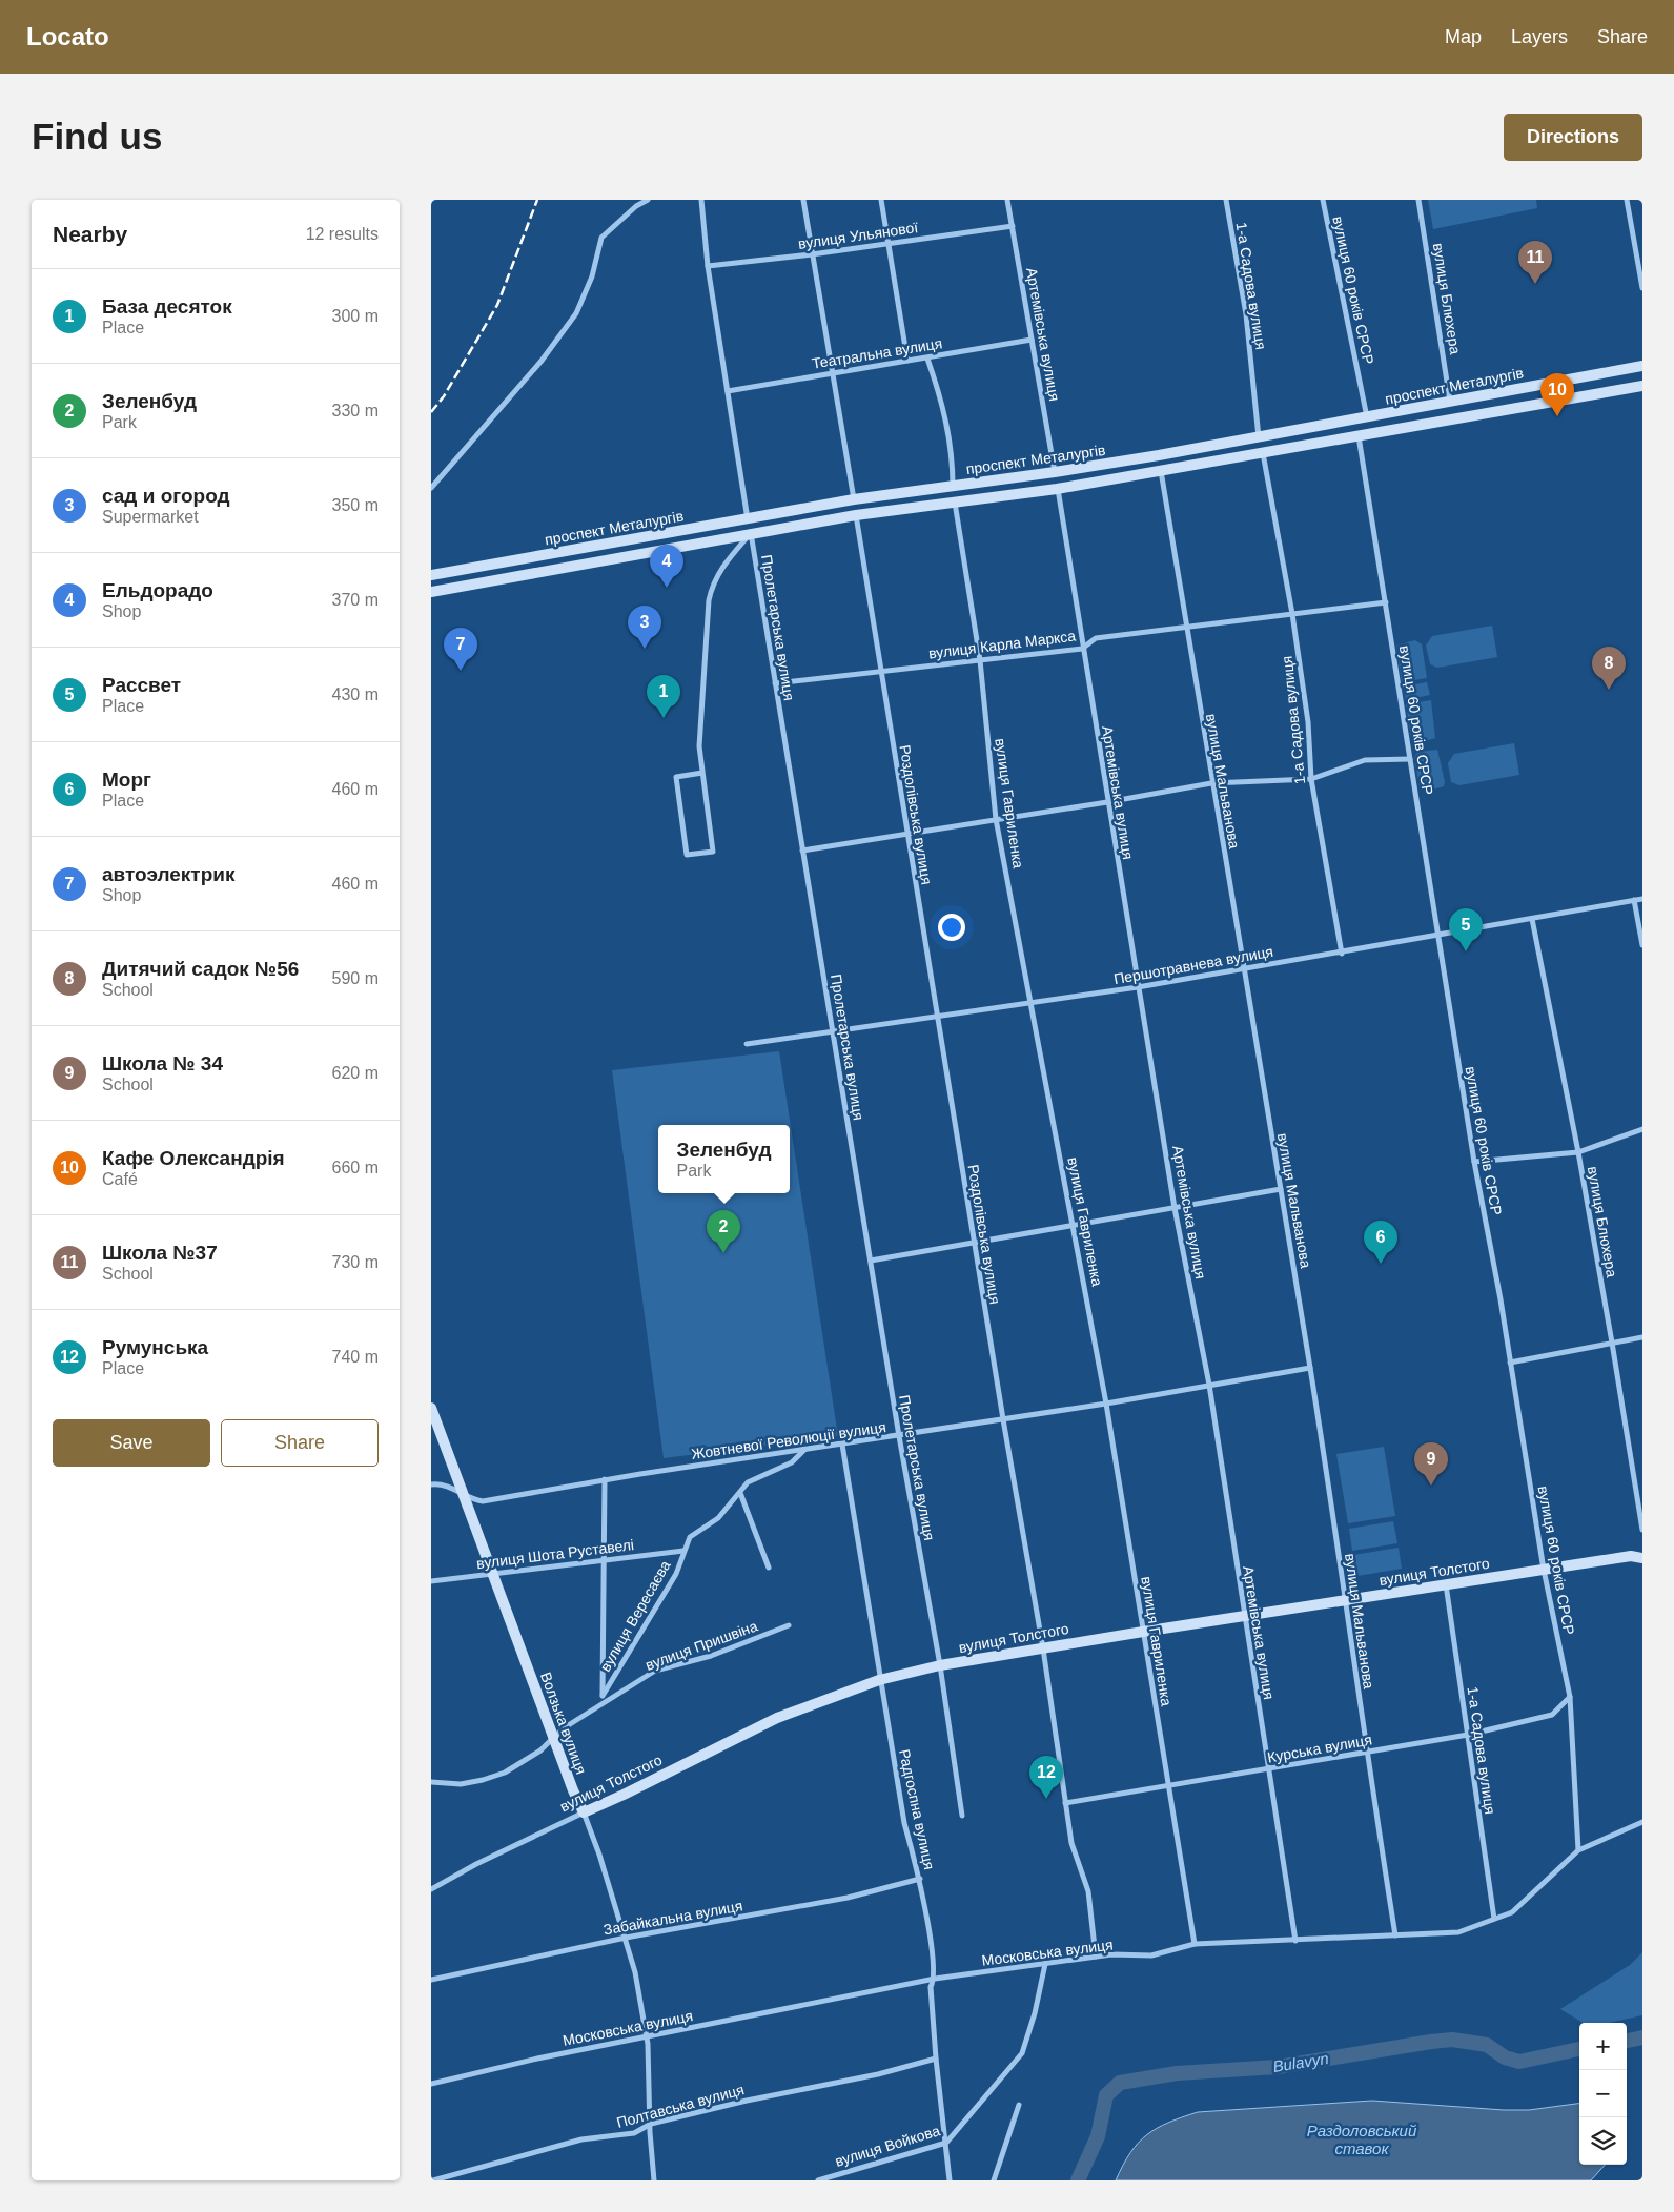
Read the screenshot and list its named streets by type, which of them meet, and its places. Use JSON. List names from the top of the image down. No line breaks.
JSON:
{"streets":{"street":["вулиця Ульянової","1-а Садова вулиця","вулиця 60 років СРСР","вулиця Блюхера","Артемівська вулиця","Театральна вулиця","проспект Металургів","Пролетарська вулиця","вулиця Карла Маркса","вулиця Мальванова","вулиця Гавриленка","Роздолівська вулиця","Першотравнева вулиця","Жовтневої Революції вулиця","вулиця Шота Руставелі","вулиця Толстого","вулиця Вересаєва","вулиця Пришвіна","Волзька вулиця","Курська вулиця","Радгоспна вулиця","Забайкальна вулиця","Московська вулиця","Полтавська вулиця","вулиця Войкова"]},"crossings":[["вулиця Ульянової","Артемівська вулиця"],["1-а Садова вулиця","проспект Металургів"],["1-а Садова вулиця","вулиця Карла Маркса"],["1-а Садова вулиця","Першотравнева вулиця"],["1-а Садова вулиця","вулиця Толстого"],["1-а Садова вулиця","Курська вулиця"],["1-а Садова вулиця","Московська вулиця"],["вулиця 60 років СРСР","проспект Металургів"],["вулиця 60 років СРСР","вулиця Карла Маркса"],["вулиця 60 років СРСР","Першотравнева вулиця"],["вулиця 60 років СРСР","вулиця Толстого"],["вулиця 60 років СРСР","Курська вулиця"],["вулиця 60 років СРСР","Московська вулиця"],["вулиця Блюхера","проспект Металургів"],["вулиця Блюхера","Першотравнева вулиця"],["Артемівська вулиця","Театральна вулиця"],["Артемівська вулиця","проспект Металургів"],["Артемівська вулиця","вулиця Карла Маркса"],["Артемівська вулиця","Першотравнева вулиця"],["Артемівська вулиця","Жовтневої Революції вулиця"],["Артемівська вулиця","вулиця Толстого"],["Артемівська вулиця","Курська вулиця"],["Артемівська вулиця","Московська вулиця"],["проспект Металургів","Пролетарська вулиця"],["проспект Металургів","вулиця Мальванова"],["проспект Металургів","вулиця Гавриленка"],["проспект Металургів","Роздолівська вулиця"],["Пролетарська вулиця","вулиця Карла Маркса"],["Пролетарська вулиця","Першотравнева вулиця"],["Пролетарська вулиця","Жовтневої Революції вулиця"],["Пролетарська вулиця","вулиця Толстого"],["вулиця Карла Маркса","вулиця Мальванова"],["вулиця Карла Маркса","вулиця Гавриленка"],["вулиця Карла Маркса","Роздолівська вулиця"],["вулиця Мальванова","Першотравнева вулиця"],["вулиця Мальванова","Жовтневої Революції вулиця"],["вулиця Мальванова","вулиця Толстого"],["вулиця Мальванова","Курська вулиця"],["вулиця Мальванова","Московська вулиця"],["вулиця Гавриленка","Першотравнева вулиця"],["вулиця Гавриленка","Жовтневої Революції вулиця"],["вулиця Гавриленка","вулиця Толстого"],["вулиця Гавриленка","Курська вулиця"],["вулиця Гавриленка","Московська вулиця"],["Роздолівська вулиця","Першотравнева вулиця"],["Роздолівська вулиця","Жовтневої Революції вулиця"],["Роздолівська вулиця","вулиця Толстого"],["Роздолівська вулиця","Курська вулиця"],["Роздолівська вулиця","Московська вулиця"],["Жовтневої Революції вулиця","вулиця Вересаєва"],["Жовтневої Революції вулиця","Волзька вулиця"],["Жовтневої Революції вулиця","Радгоспна вулиця"],["вулиця Шота Руставелі","вулиця Вересаєва"],["вулиця Шота Руставелі","Волзька вулиця"],["вулиця Толстого","Волзька вулиця"],["вулиця Толстого","Радгоспна вулиця"],["вулиця Пришвіна","Волзька вулиця"],["Волзька вулиця","Забайкальна вулиця"],["Волзька вулиця","Московська вулиця"],["Волзька вулиця","Полтавська вулиця"],["Радгоспна вулиця","Забайкальна вулиця"],["Радгоспна вулиця","Московська вулиця"],["Радгоспна вулиця","Полтавська вулиця"],["Радгоспна вулиця","вулиця Войкова"],["Московська вулиця","вулиця Войкова"]],"water":["Bulavyn","Раздоловський ставок"],"page":{"header":"Locato","nav":["Map","Layers","Share"],"buttons":["Directions",["Save","Share"]],"title":"Find us","heading":["Nearby","12 results"],"pins":["11","10","4","3","7","8","1","5","2","6","9","12"],"list":[{"mark":"1","name":"База десяток","note":"Place","value":"300 m"},{"mark":"2","name":"Зеленбуд","note":"Park","value":"330 m"},{"mark":"3","name":"сад и огород","note":"Supermarket","value":"350 m"},{"mark":"4","name":"Ельдорадо","note":"Shop","value":"370 m"},{"mark":"5","name":"Рассвет","note":"Place","value":"430 m"},{"mark":"6","name":"Морг","note":"Place","value":"460 m"},{"mark":"7","name":"автоэлектрик","note":"Shop","value":"460 m"},{"mark":"8","name":"Дитячий садок №56","note":"School","value":"590 m"},{"mark":"9","name":"Школа № 34","note":"School","value":"620 m"},{"mark":"10","name":"Кафе Олександрія","note":"Café","value":"660 m"},{"mark":"11","name":"Школа №37","note":"School","value":"730 m"},{"mark":"12","name":"Румунська","note":"Place","value":"740 m"}],"popup":["Зеленбуд","Park"],"map_buttons":["+","−"]}}
